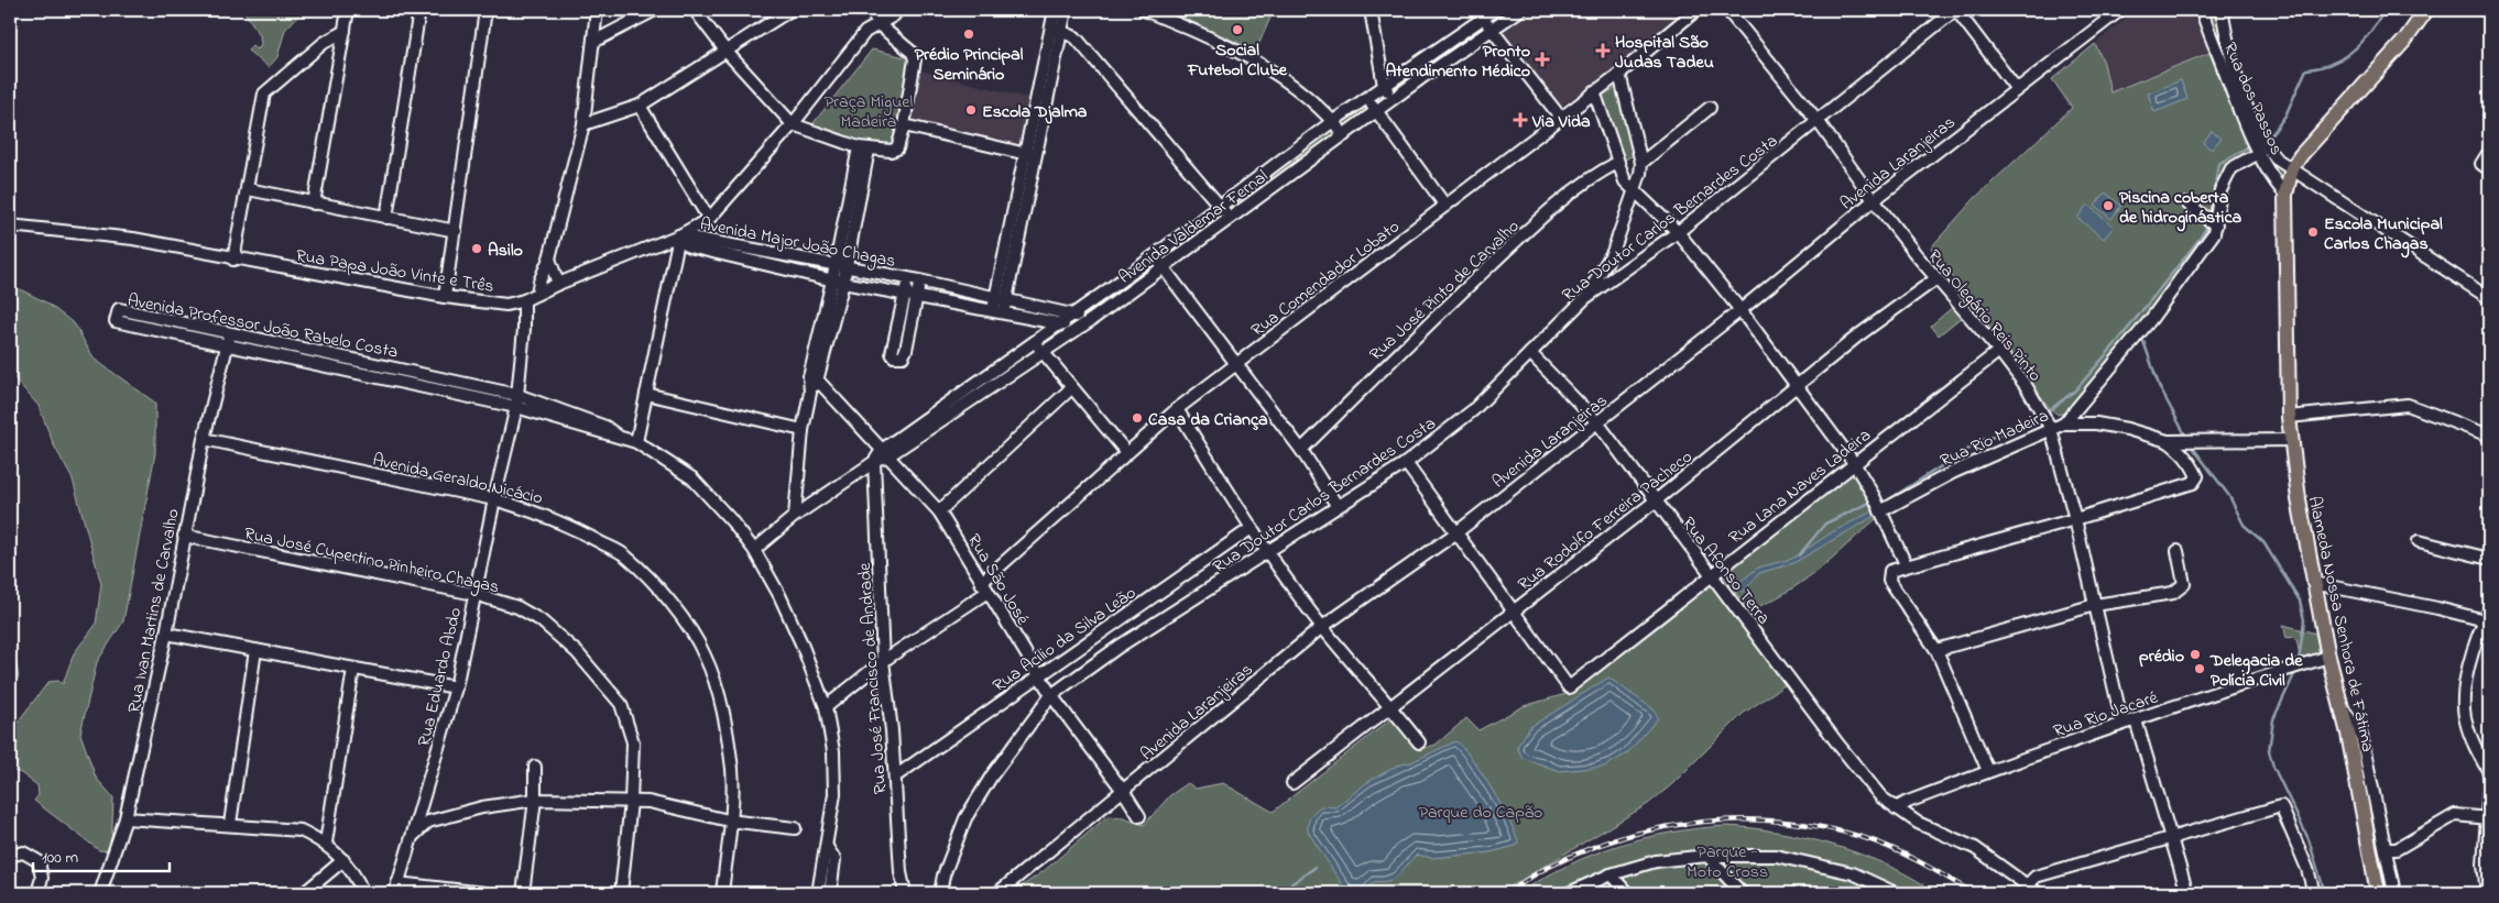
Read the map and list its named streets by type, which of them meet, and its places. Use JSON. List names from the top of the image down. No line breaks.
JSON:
{"streets":{"main road":["Alameda Nossa Senhora de Fátima"],"street":["Rua dos Passos","Avenida Laranjeiras","Rua Doutor Carlos Bernardes Costa","Avenida Valdemar Fernal","Avenida Major João Chagas","Rua Papa João Vinte e Três","Rua Comendador Lobato","Rua José Pinto de Carvalho","Rua Olegário Reis Pinto","Avenida Professor João Rabelo Costa","Rua Rio Madeira","Avenida Geraldo Nicácio","Rua Lana Naves Ladeira","Rua Rodolfo Ferreira Pacheco","Rua José Cupertino Pinheiro Chagas","Rua Afonso Terra","Rua São José","Rua Ivan Martins de Carvalho","Rua Acílio da Silva Leão","Rua Eduardo Abdo","Rua José Francisco de Andrade","Rua Rio Jacaré"]},"crossings":[["Rua dos Passos","Alameda Nossa Senhora de Fátima"],["Avenida Laranjeiras","Rua Olegário Reis Pinto"],["Avenida Laranjeiras","Rua Afonso Terra"],["Avenida Laranjeiras","Rua São José"],["Rua Doutor Carlos Bernardes Costa","Rua Olegário Reis Pinto"],["Rua Doutor Carlos Bernardes Costa","Rua Afonso Terra"],["Rua Doutor Carlos Bernardes Costa","Rua São José"],["Avenida Valdemar Fernal","Avenida Major João Chagas"],["Avenida Valdemar Fernal","Avenida Professor João Rabelo Costa"],["Avenida Valdemar Fernal","Rua São José"],["Avenida Valdemar Fernal","Rua José Francisco de Andrade"],["Avenida Major João Chagas","Rua Papa João Vinte e Três"],["Rua Papa João Vinte e Três","Rua Eduardo Abdo"],["Rua Comendador Lobato","Avenida Professor João Rabelo Costa"],["Rua Comendador Lobato","Rua São José"],["Rua Comendador Lobato","Rua José Francisco de Andrade"],["Rua Olegário Reis Pinto","Rua Rio Madeira"],["Rua Olegário Reis Pinto","Rua Lana Naves Ladeira"],["Rua Olegário Reis Pinto","Rua Rodolfo Ferreira Pacheco"],["Rua Olegário Reis Pinto","Rua Rio Jacaré"],["Avenida Professor João Rabelo Costa","Rua Ivan Martins de Carvalho"],["Avenida Professor João Rabelo Costa","Rua Eduardo Abdo"],["Rua Rio Madeira","Alameda Nossa Senhora de Fátima"],["Avenida Geraldo Nicácio","Rua Ivan Martins de Carvalho"],["Avenida Geraldo Nicácio","Rua Eduardo Abdo"],["Rua Lana Naves Ladeira","Rua Rodolfo Ferreira Pacheco"],["Rua Lana Naves Ladeira","Rua Afonso Terra"],["Rua Rodolfo Ferreira Pacheco","Rua Afonso Terra"],["Rua José Cupertino Pinheiro Chagas","Rua Ivan Martins de Carvalho"],["Rua José Cupertino Pinheiro Chagas","Rua Eduardo Abdo"],["Rua Afonso Terra","Rua Rio Jacaré"],["Rua São José","Rua Acílio da Silva Leão"],["Rua São José","Rua José Francisco de Andrade"],["Alameda Nossa Senhora de Fátima","Rua Rio Jacaré"],["Rua Acílio da Silva Leão","Rua José Francisco de Andrade"]],"parks":["Praça Miguel Madeira","Parque do Capão","Parque - Moto Cross"],"places":{"other":["Social Futebol Clube","Prédio Principal Seminário","Escola Djalma","Piscina coberta de hidroginástica","Escola Municipal Carlos Chagas","Asilo","Casa da Criança","prédio","Delegacia de Polícia Civil"],"health":["Hospital São Judas Tadeu","Pronto Atendimento Médico","Via Vida"]},"scale_bar":"100 m"}
